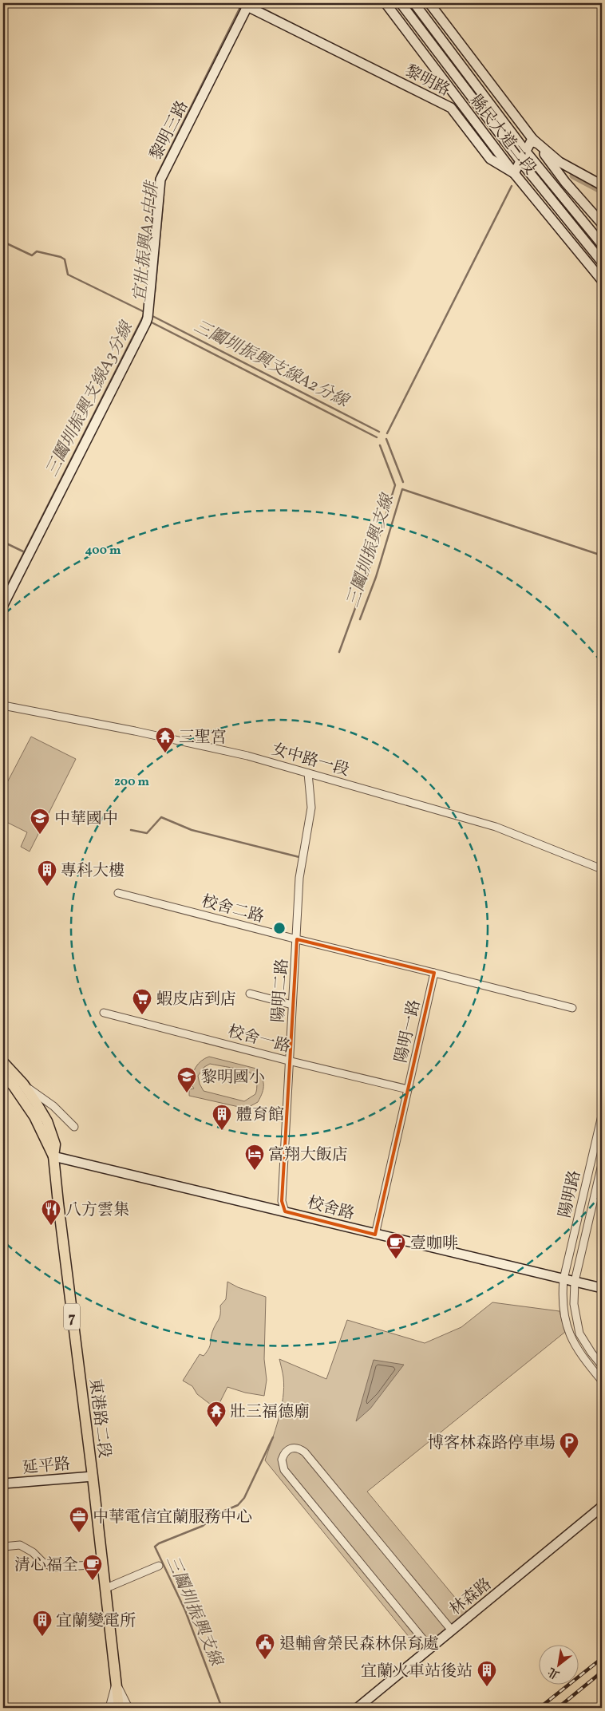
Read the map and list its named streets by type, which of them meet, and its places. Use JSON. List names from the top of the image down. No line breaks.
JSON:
{"streets":{"main road":["7","東港路二段"],"street":["黎明路","黎明三路","縣民大道二段","女中路一段","校舍二路","陽明二路","陽明一路","校舍一路","陽明路","校舍路","延平路","林森路"]},"crossings":[["黎明路","黎明三路"],["黎明路","縣民大道二段"],["女中路一段","陽明二路"],["校舍二路","陽明二路"],["校舍二路","陽明一路"],["陽明二路","校舍一路"],["陽明二路","校舍路"],["陽明一路","校舍一路"],["陽明一路","校舍路"],["陽明路","校舍路"],["校舍路","東港路二段"],["7","東港路二段"],["東港路二段","延平路"]],"water":["宜壯振興A2中排","三鬮圳振興支線A2分線","三鬮圳振興支線A3分線","三鬮圳振興支線"],"places":{"temple":["三聖宮","壯三福德廟"],"school or university":["中華國中","黎明國小"],"building":["專科大樓","體育館","宜蘭變電所","宜蘭火車站後站"],"supermarket":["蝦皮店到店"],"hotel":["富翔大飯店"],"restaurant":["八方雲集"],"cafe":["壹咖啡","清心福全"],"parking":["博客林森路停車場"],"office":["中華電信宜蘭服務中心"],"public building":["退輔會榮民森林保育處"]},"north":"bottom left","rings":["400 m","200 m"]}
